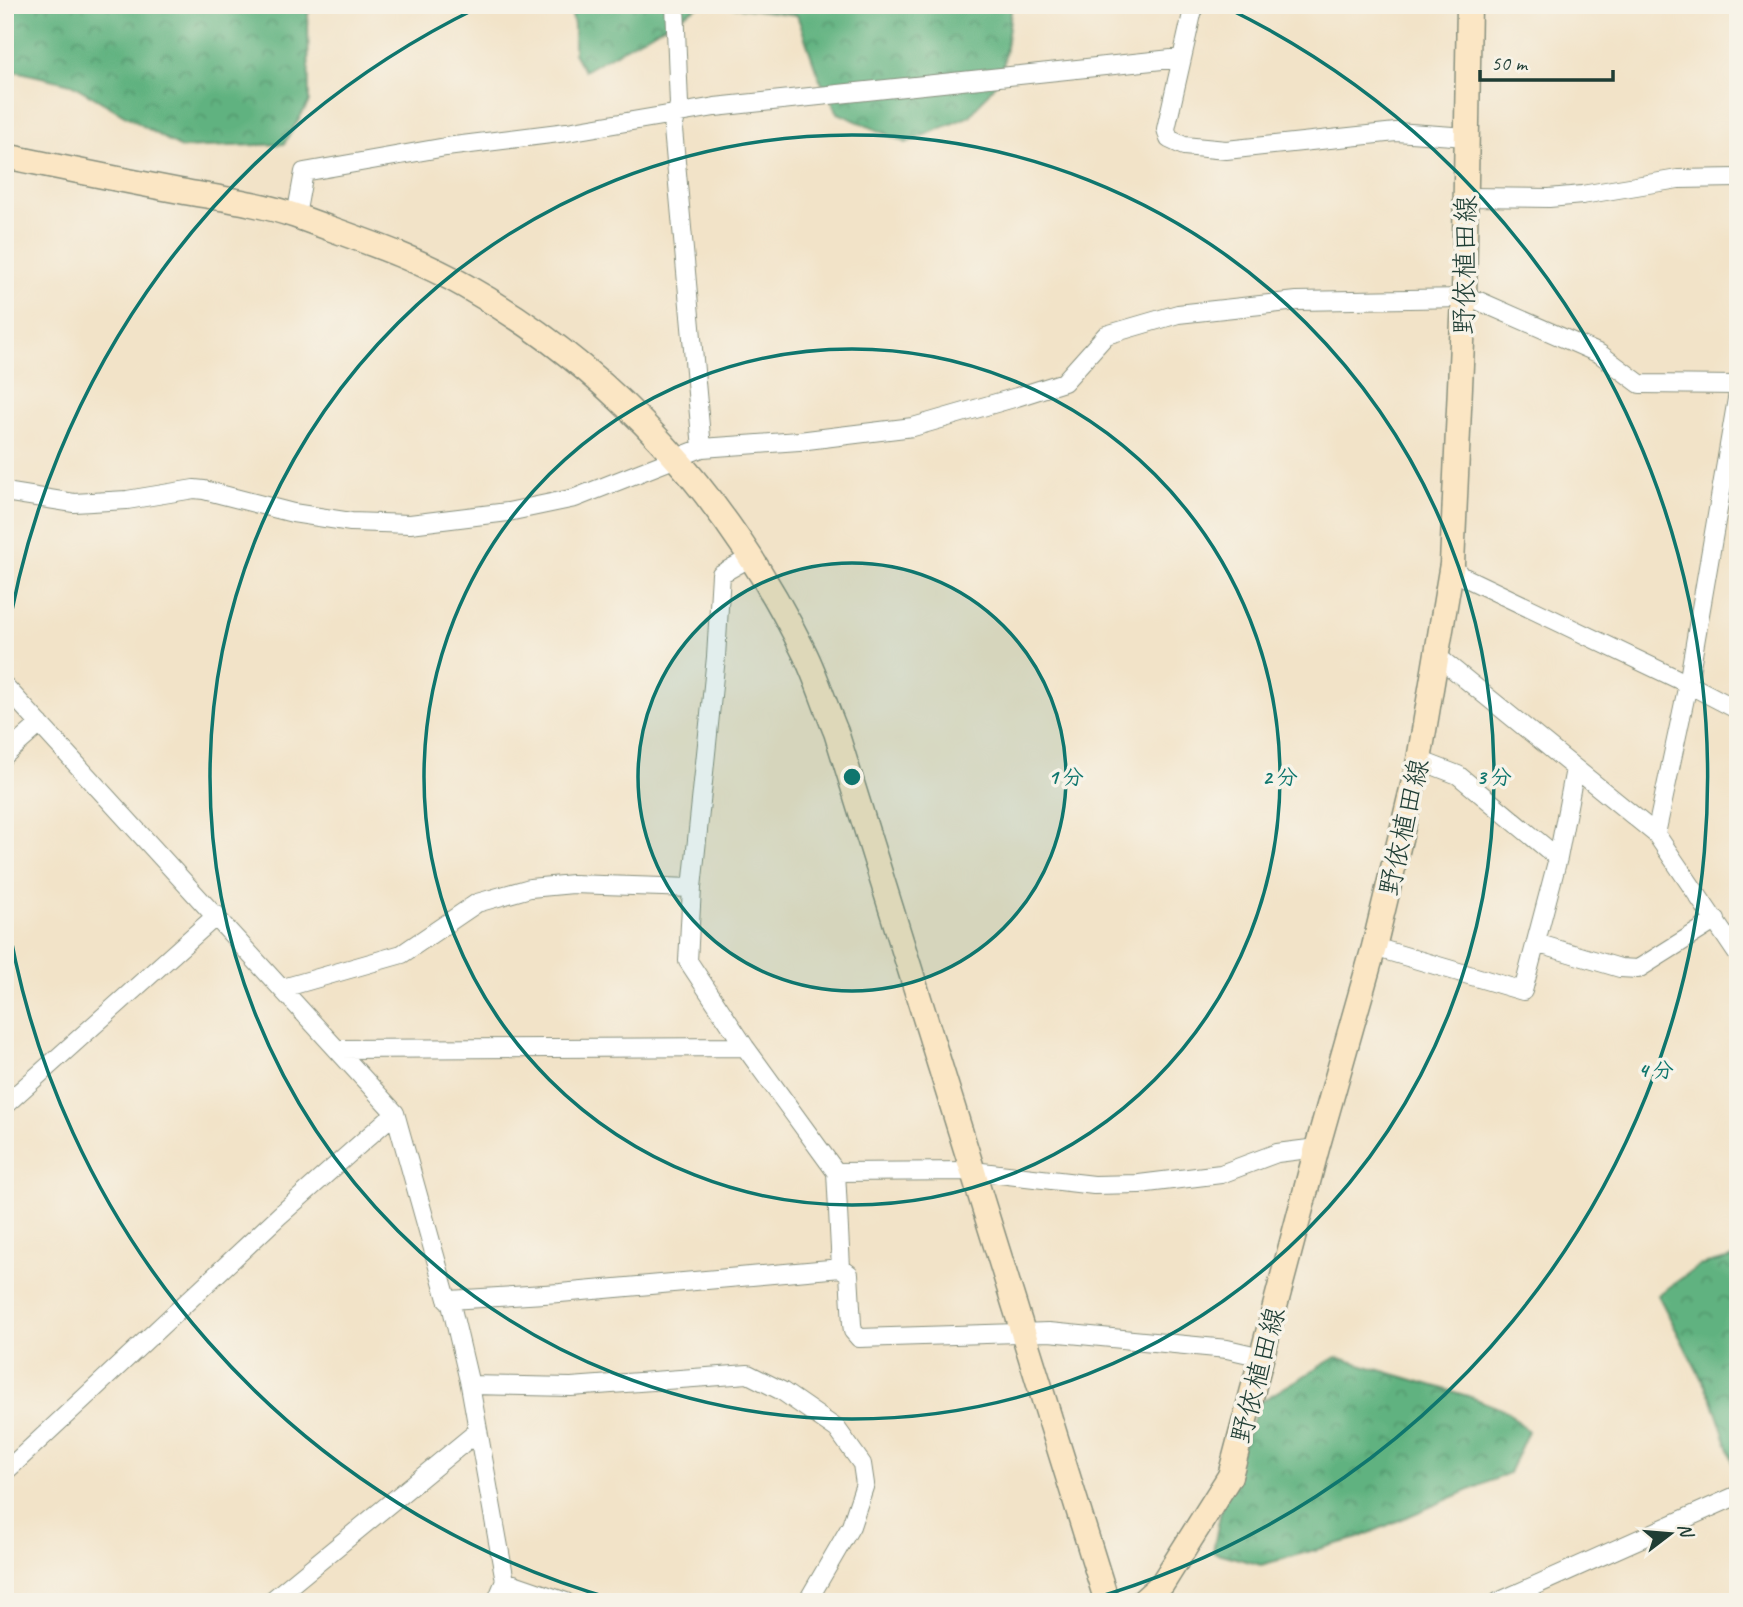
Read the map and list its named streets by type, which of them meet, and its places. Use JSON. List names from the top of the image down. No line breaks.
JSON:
{"streets":{"street":["野依植田線"]},"scale_bar":"50 m","north":"right","rings":["1 分","2 分","3 分","4 分"]}
